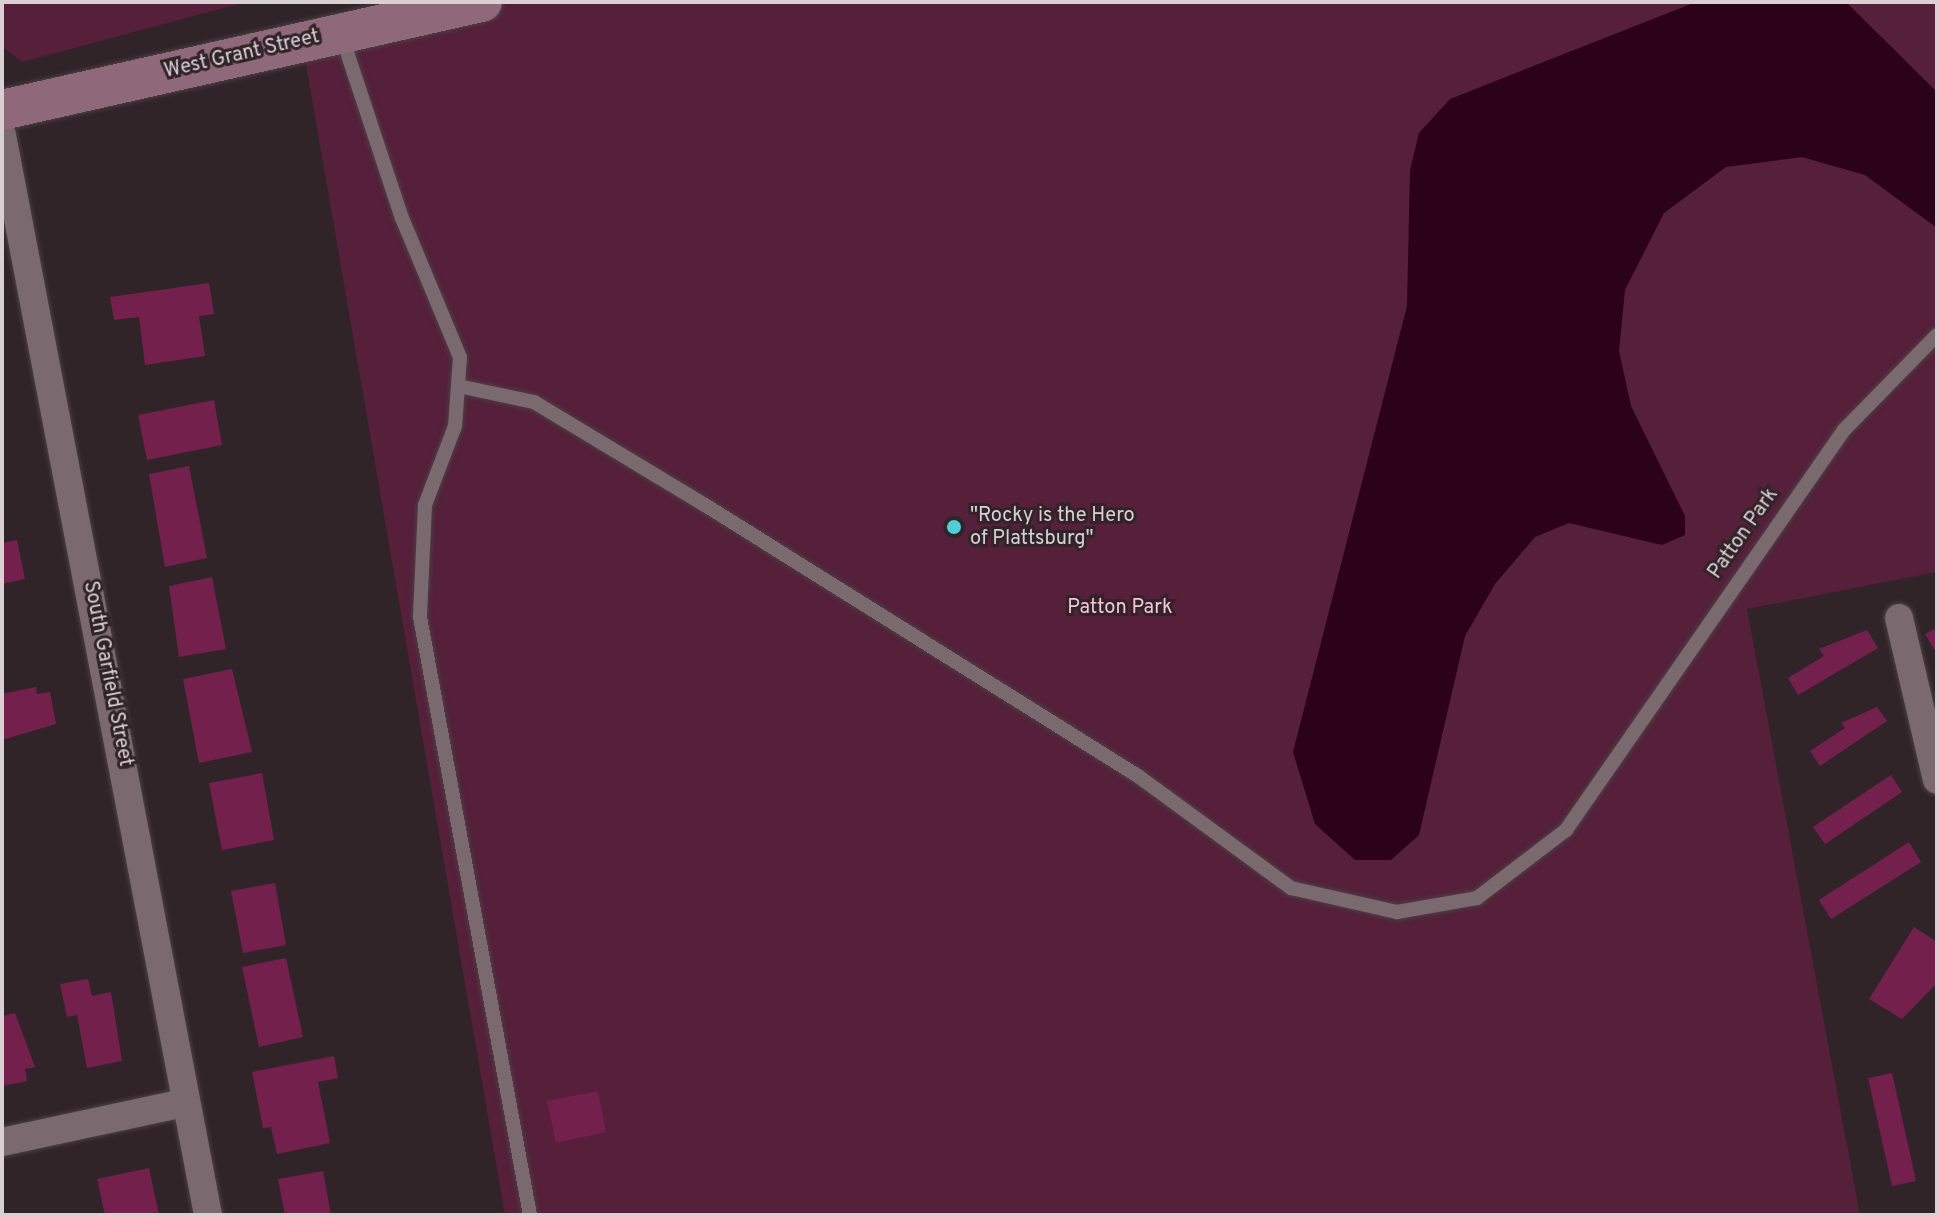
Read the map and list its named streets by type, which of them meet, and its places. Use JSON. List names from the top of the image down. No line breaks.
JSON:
{"streets":{"main road":["West Grant Street"],"street":["South Garfield Street"],"lane":["Patton Park"]},"parks":["Patton Park"],"places":["\"Rocky is the Hero of Plattsburg\""]}
